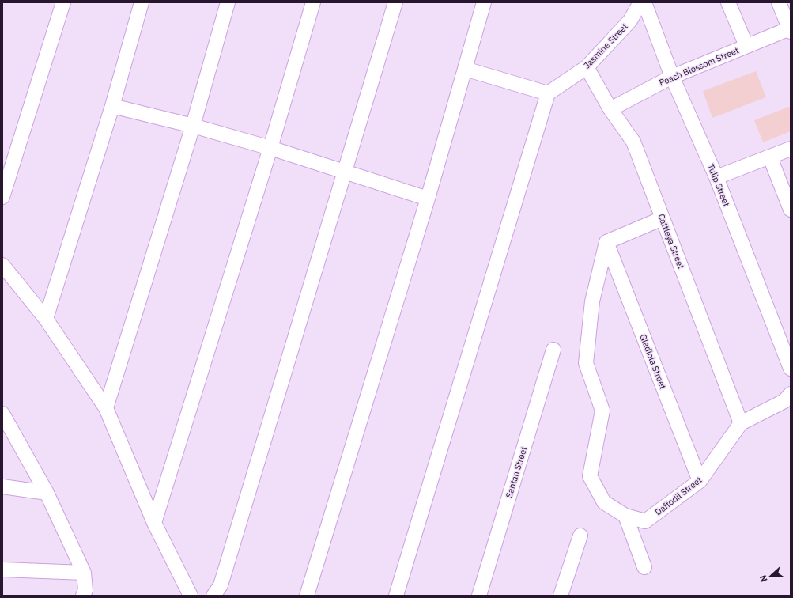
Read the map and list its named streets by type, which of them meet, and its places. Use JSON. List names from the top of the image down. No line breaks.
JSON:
{"streets":{"street":["Jasmine Street","Peach Blossom Street","Tulip Street","Cattleya Street","Gladiola Street","Santan Street","Daffodil Street"]},"crossings":[["Jasmine Street","Cattleya Street"],["Peach Blossom Street","Tulip Street"],["Peach Blossom Street","Cattleya Street"],["Cattleya Street","Daffodil Street"],["Gladiola Street","Daffodil Street"]],"north":"left"}
